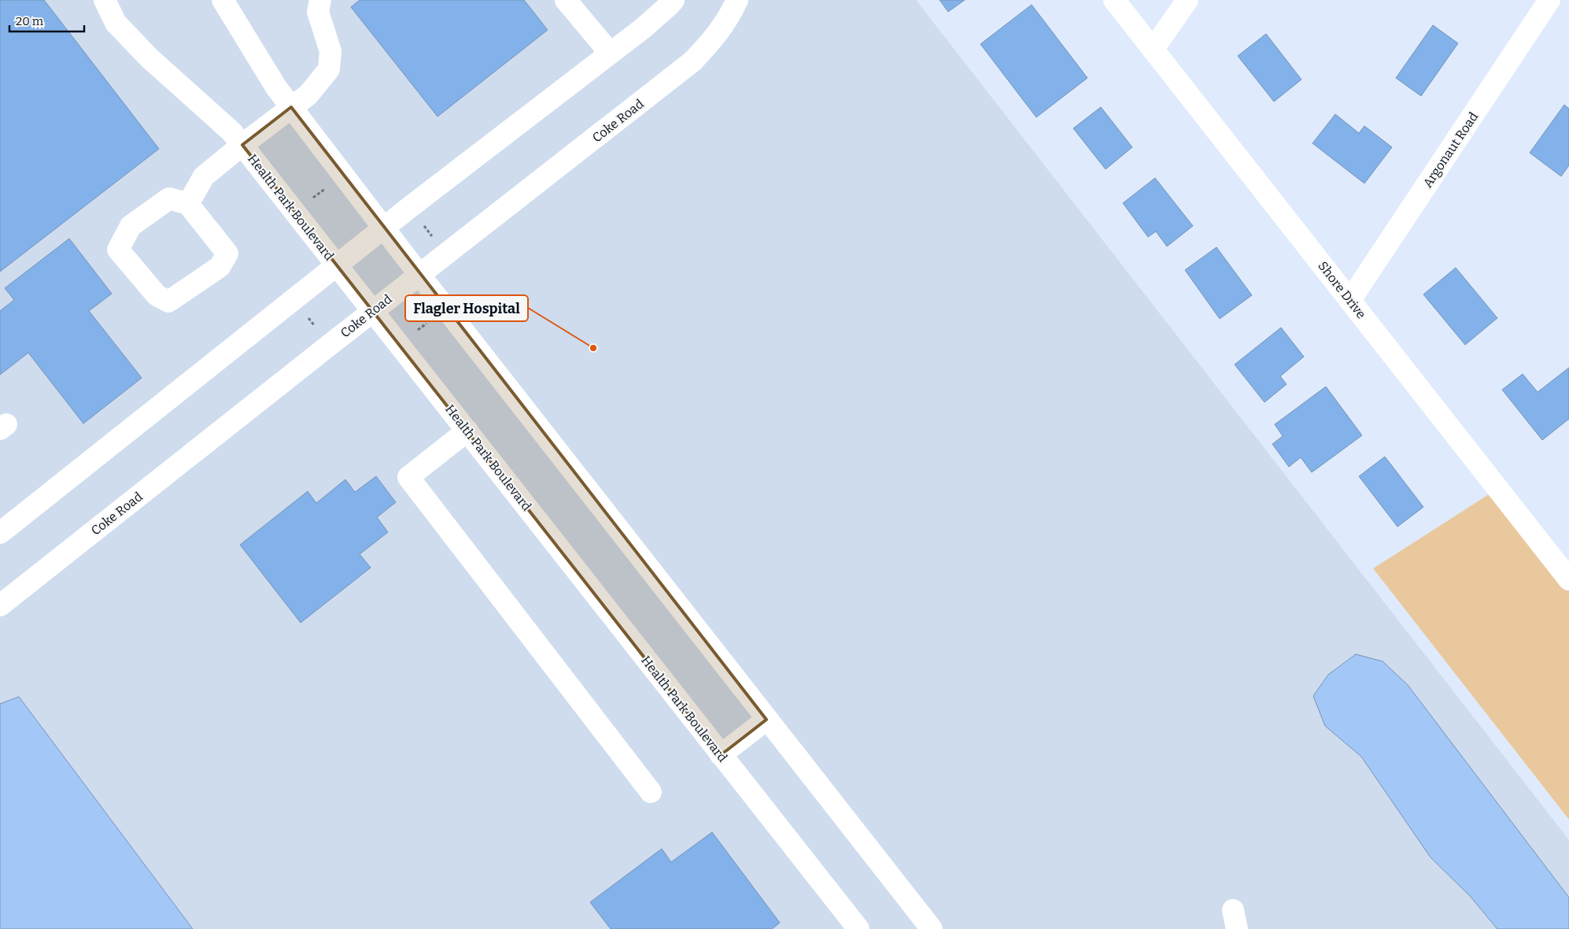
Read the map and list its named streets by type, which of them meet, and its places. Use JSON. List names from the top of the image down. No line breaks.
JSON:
{"streets":{"street":["Coke Road","Argonaut Road","Health Park Boulevard","Shore Drive"]},"crossings":[["Coke Road","Health Park Boulevard"],["Argonaut Road","Shore Drive"]],"places":["Flagler Hospital"],"scale_bar":"20 m"}
